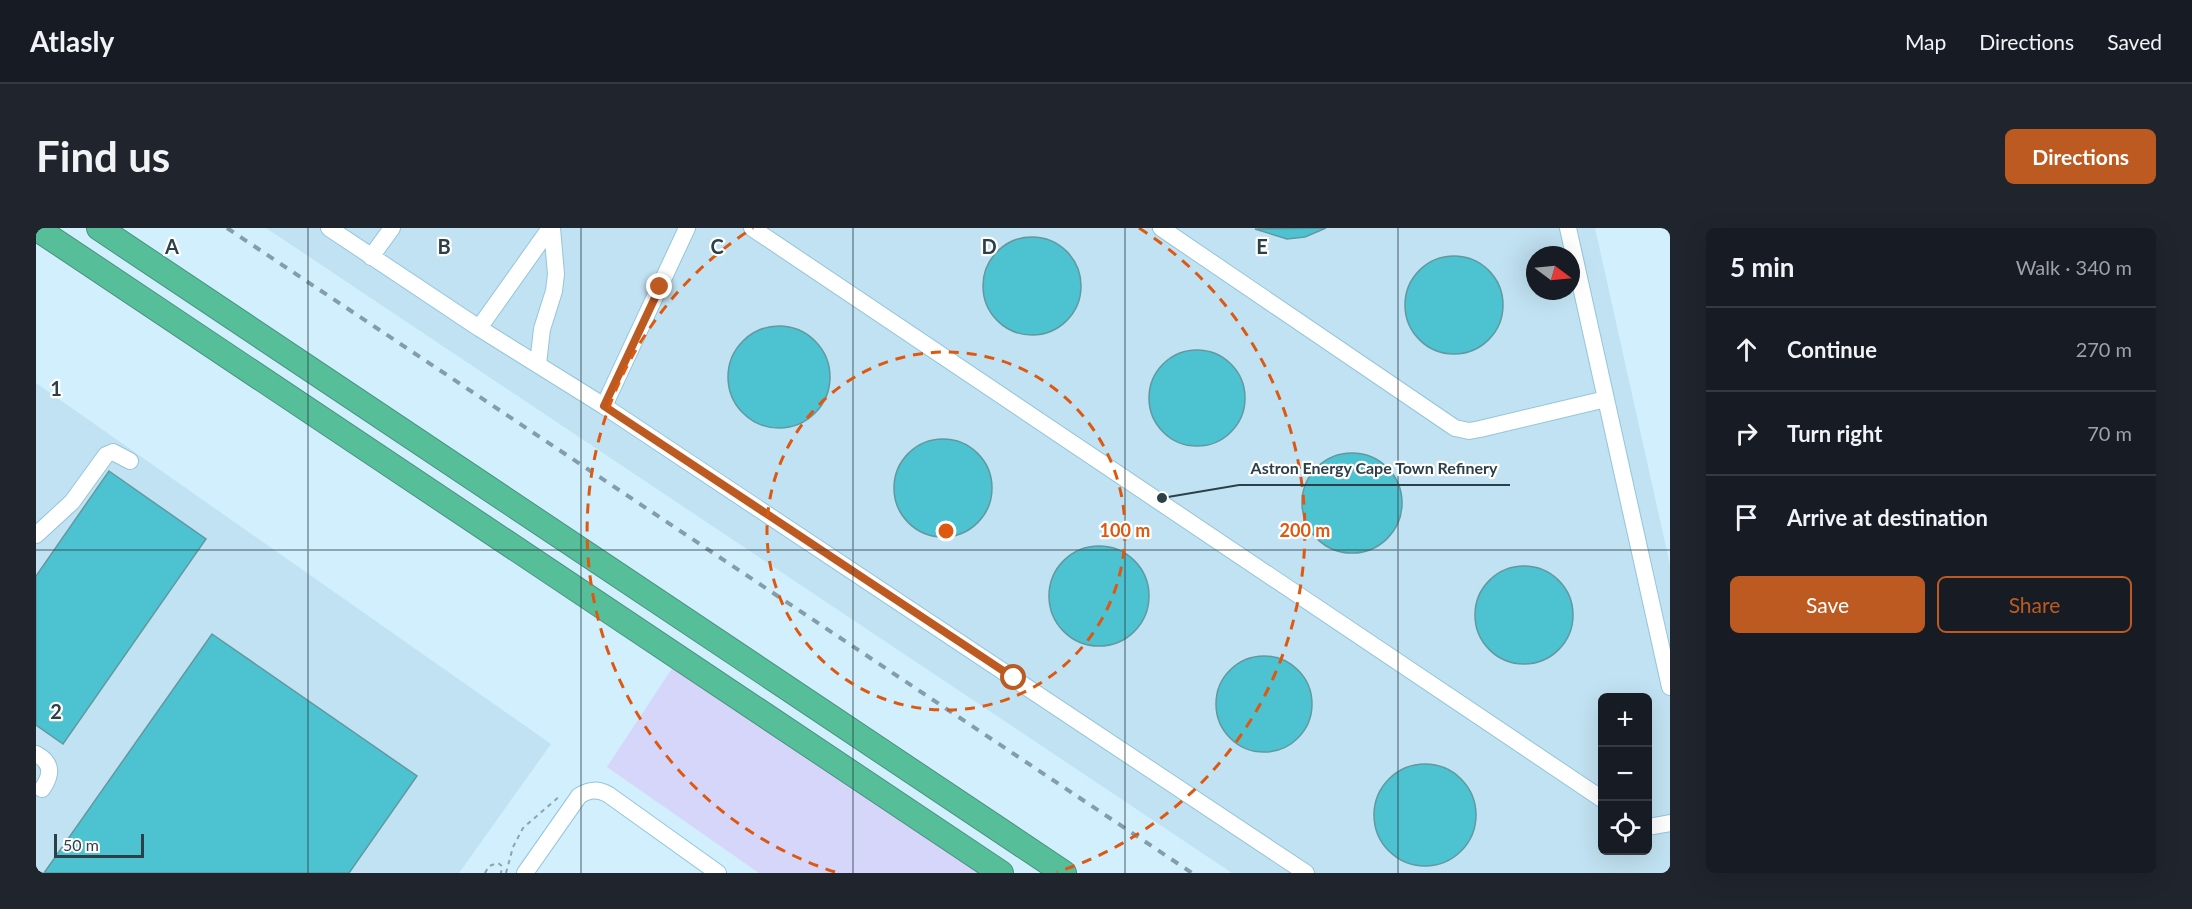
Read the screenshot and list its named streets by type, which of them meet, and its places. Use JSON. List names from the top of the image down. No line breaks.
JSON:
{"places":["Astron Energy Cape Town Refinery"],"scale_bar":"50 m","north":"right","page":{"header":"Atlasly","nav":["Map","Directions","Saved"],"buttons":["Directions",["Save","Share"]],"title":"Find us","heading":["5 min","Walk · 340 m"],"list":[["Continue","270 m"],["Turn right","70 m"],"Arrive at destination"],"map_buttons":["+","−"],"scale":"50 m"},"grid":{"columns":["A","B","C","D","E"],"rows":["1","2"]},"rings":["100 m","200 m"]}
